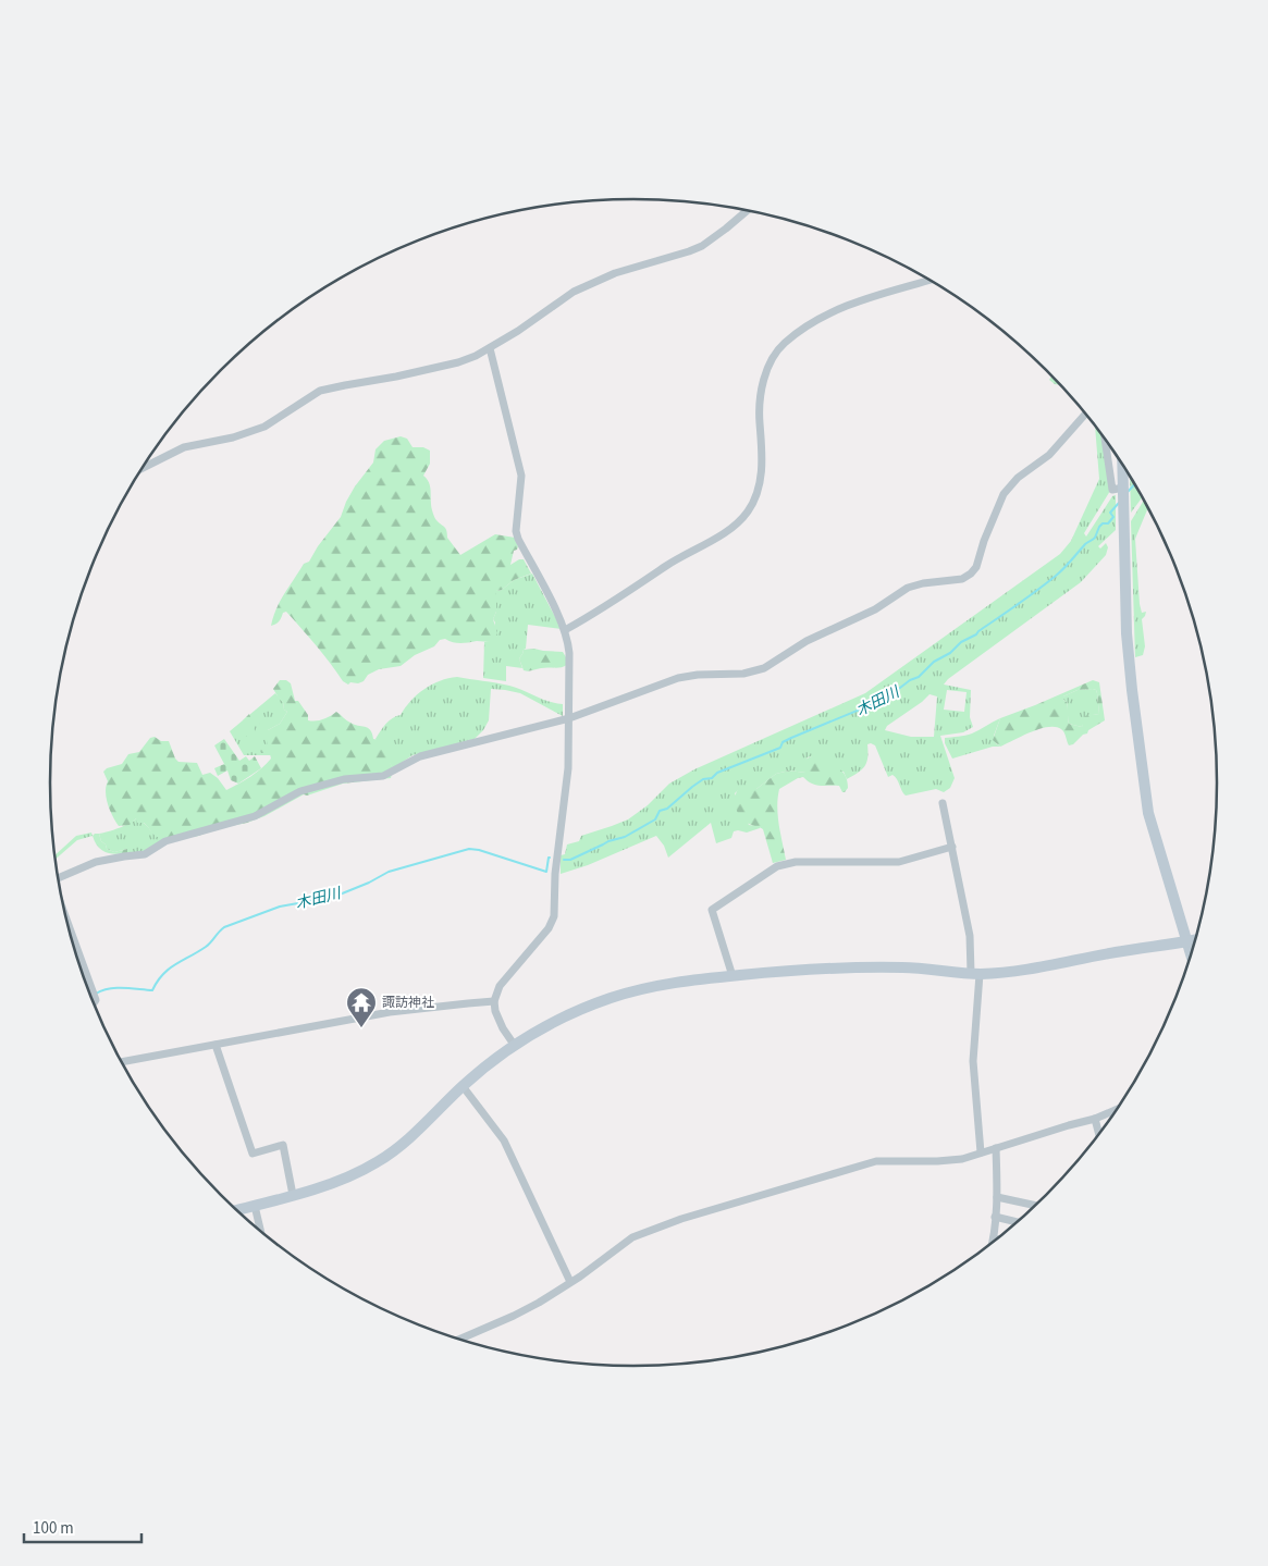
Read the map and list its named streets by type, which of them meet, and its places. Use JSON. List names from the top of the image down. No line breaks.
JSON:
{"water":["木田川"],"places":{"temple":["諏訪神社"]},"scale_bar":"100 m"}
